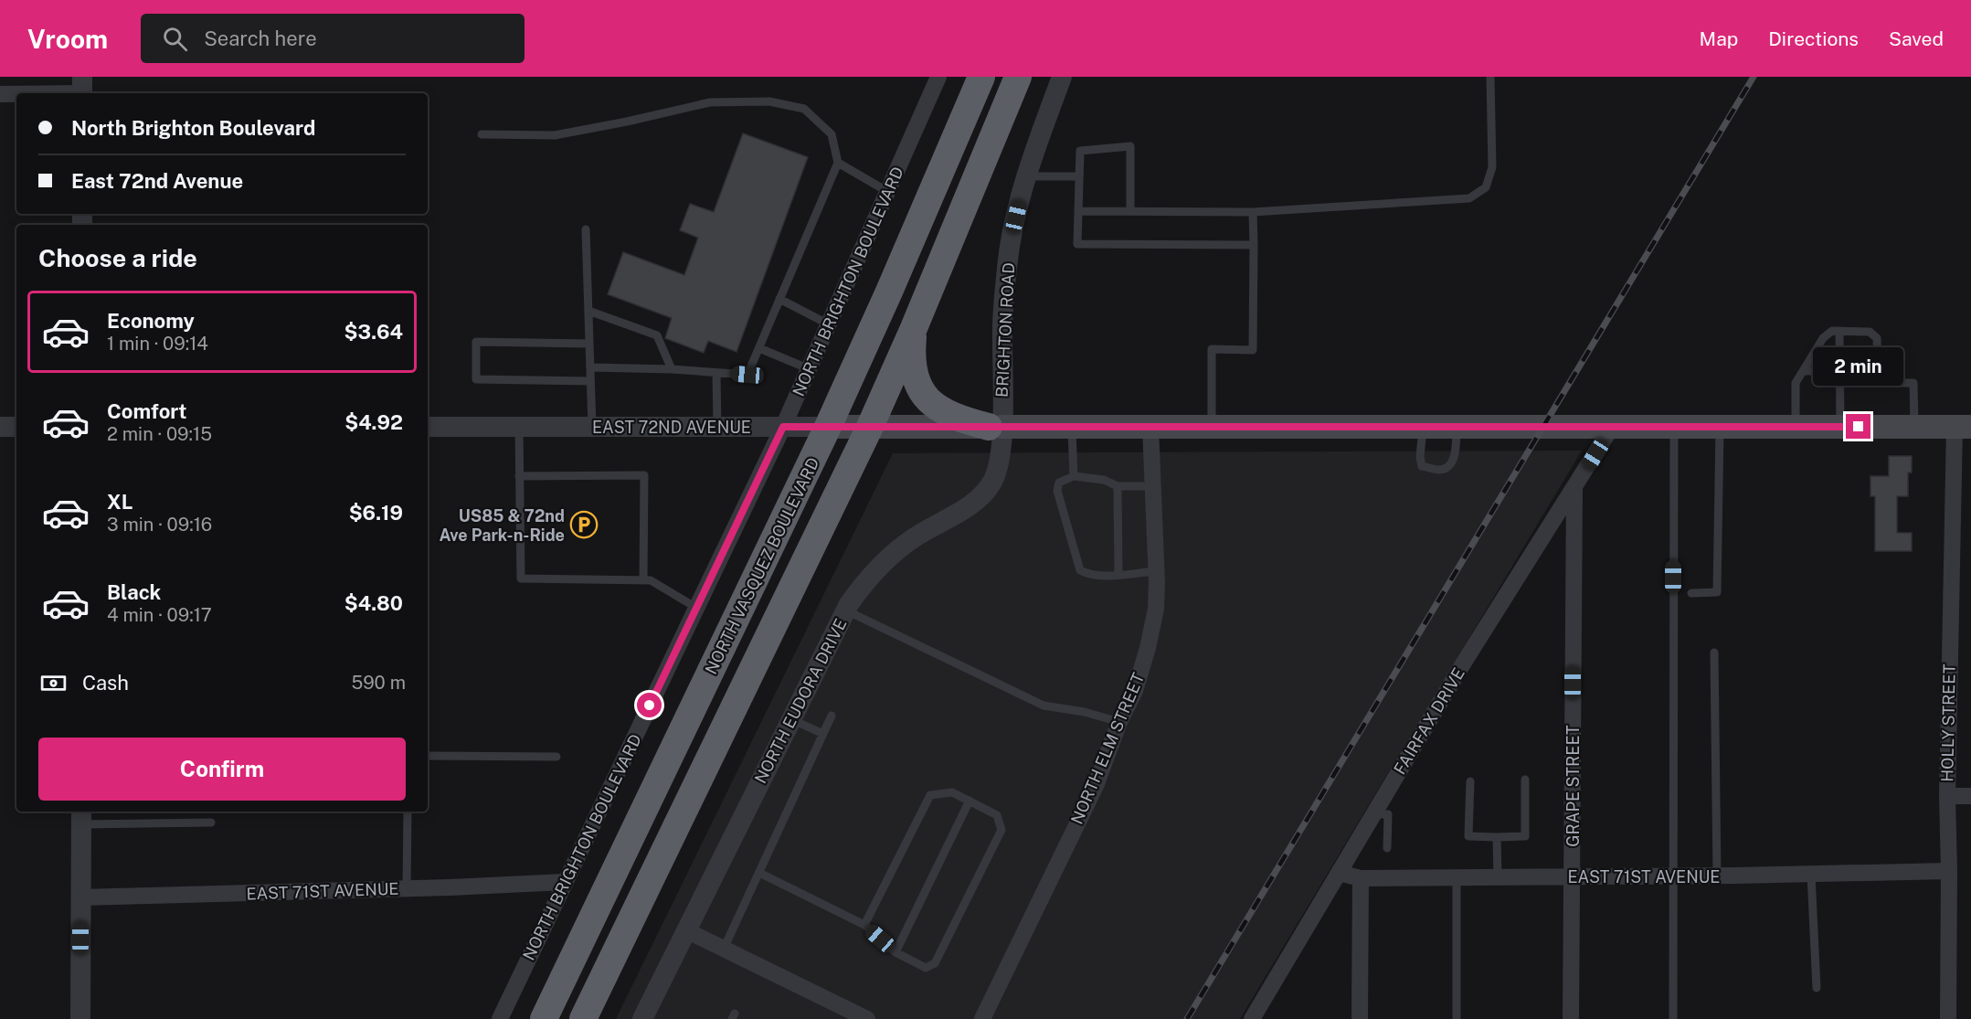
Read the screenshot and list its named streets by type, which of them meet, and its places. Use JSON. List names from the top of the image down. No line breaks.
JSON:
{"streets":{"highway":["NORTH VASQUEZ BOULEVARD"],"main road":["EAST 72ND AVENUE"],"street":["NORTH BRIGHTON BOULEVARD","BRIGHTON ROAD","NORTH EUDORA DRIVE","FAIRFAX DRIVE","HOLLY STREET","NORTH ELM STREET","GRAPE STREET","EAST 71ST AVENUE"]},"crossings":[["NORTH BRIGHTON BOULEVARD","EAST 72ND AVENUE"],["NORTH BRIGHTON BOULEVARD","EAST 71ST AVENUE"],["BRIGHTON ROAD","EAST 72ND AVENUE"],["BRIGHTON ROAD","NORTH EUDORA DRIVE"],["EAST 72ND AVENUE","NORTH VASQUEZ BOULEVARD"],["EAST 72ND AVENUE","NORTH EUDORA DRIVE"],["EAST 72ND AVENUE","FAIRFAX DRIVE"],["EAST 72ND AVENUE","HOLLY STREET"],["EAST 72ND AVENUE","NORTH ELM STREET"],["FAIRFAX DRIVE","GRAPE STREET"],["FAIRFAX DRIVE","EAST 71ST AVENUE"],["HOLLY STREET","EAST 71ST AVENUE"],["GRAPE STREET","EAST 71ST AVENUE"]],"places":{"parking":["US85 & 72nd Ave Park-n-Ride"]},"page":{"header":"Vroom","search":"Search here","nav":["Map","Directions","Saved"],"banner":["North Brighton Boulevard","East 72nd Avenue"],"heading":"Choose a ride","list":[{"name":"Economy","note":"1 min · 09:14","value":"$3.64"},{"name":"Comfort","note":"2 min · 09:15","value":"$4.92"},{"name":"XL","note":"3 min · 09:16","value":"$6.19"},{"name":"Black","note":"4 min · 09:17","value":"$4.80"}],"bubble":"2 min","pay":["Cash","590 m"],"buttons":"Confirm"}}
